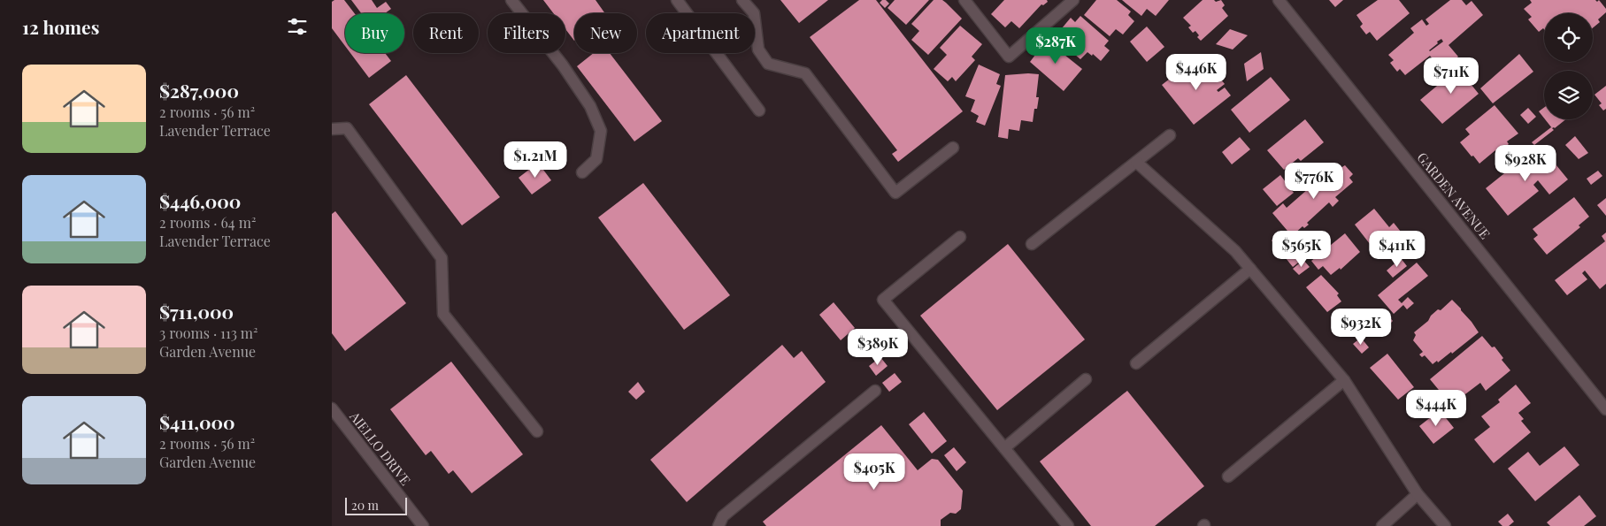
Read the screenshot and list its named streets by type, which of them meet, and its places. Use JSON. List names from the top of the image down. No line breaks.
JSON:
{"streets":{"street":["GARDEN AVENUE","AIELLO DRIVE"]},"scale_bar":"20 m","page":{"heading":"12 homes","chip":["Buy","Rent","Filters","New","Apartment"],"price":["$287K","$446K","$711K","$1.21M","$928K","$776K","$565K","$411K","$932K","$389K","$444K","$405K"],"list":[{"name":"$287,000","note":"2 rooms · 56 m² · Lavender Terrace"},{"name":"$446,000","note":"2 rooms · 64 m² · Lavender Terrace"},{"name":"$711,000","note":"3 rooms · 113 m² · Garden Avenue"},{"name":"$411,000","note":"2 rooms · 56 m² · Garden Avenue"}],"scale":"20 m"}}
